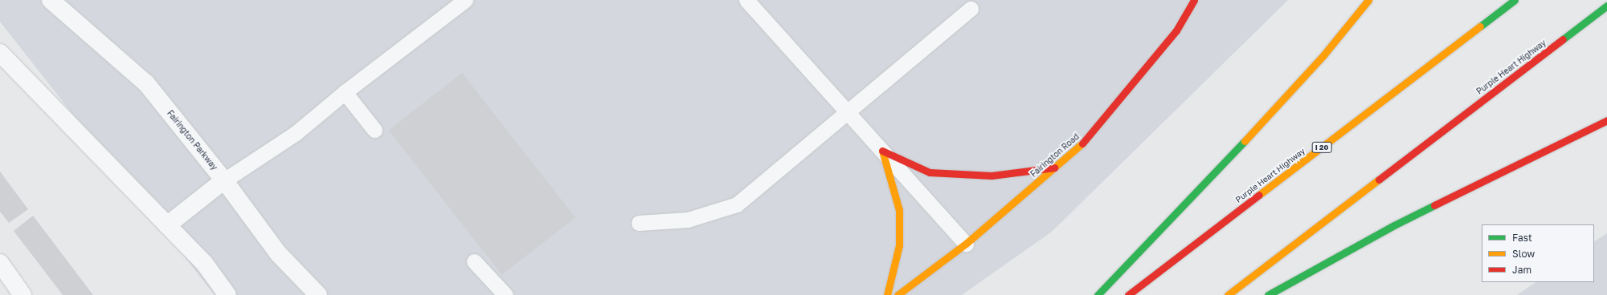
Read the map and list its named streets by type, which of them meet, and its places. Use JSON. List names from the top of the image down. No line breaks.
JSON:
{"streets":{"main road":["Purple Heart Highway","I 20","Fairington Road"],"street":["Fairington Parkway"]},"legend":["Fast","Slow","Jam"]}
